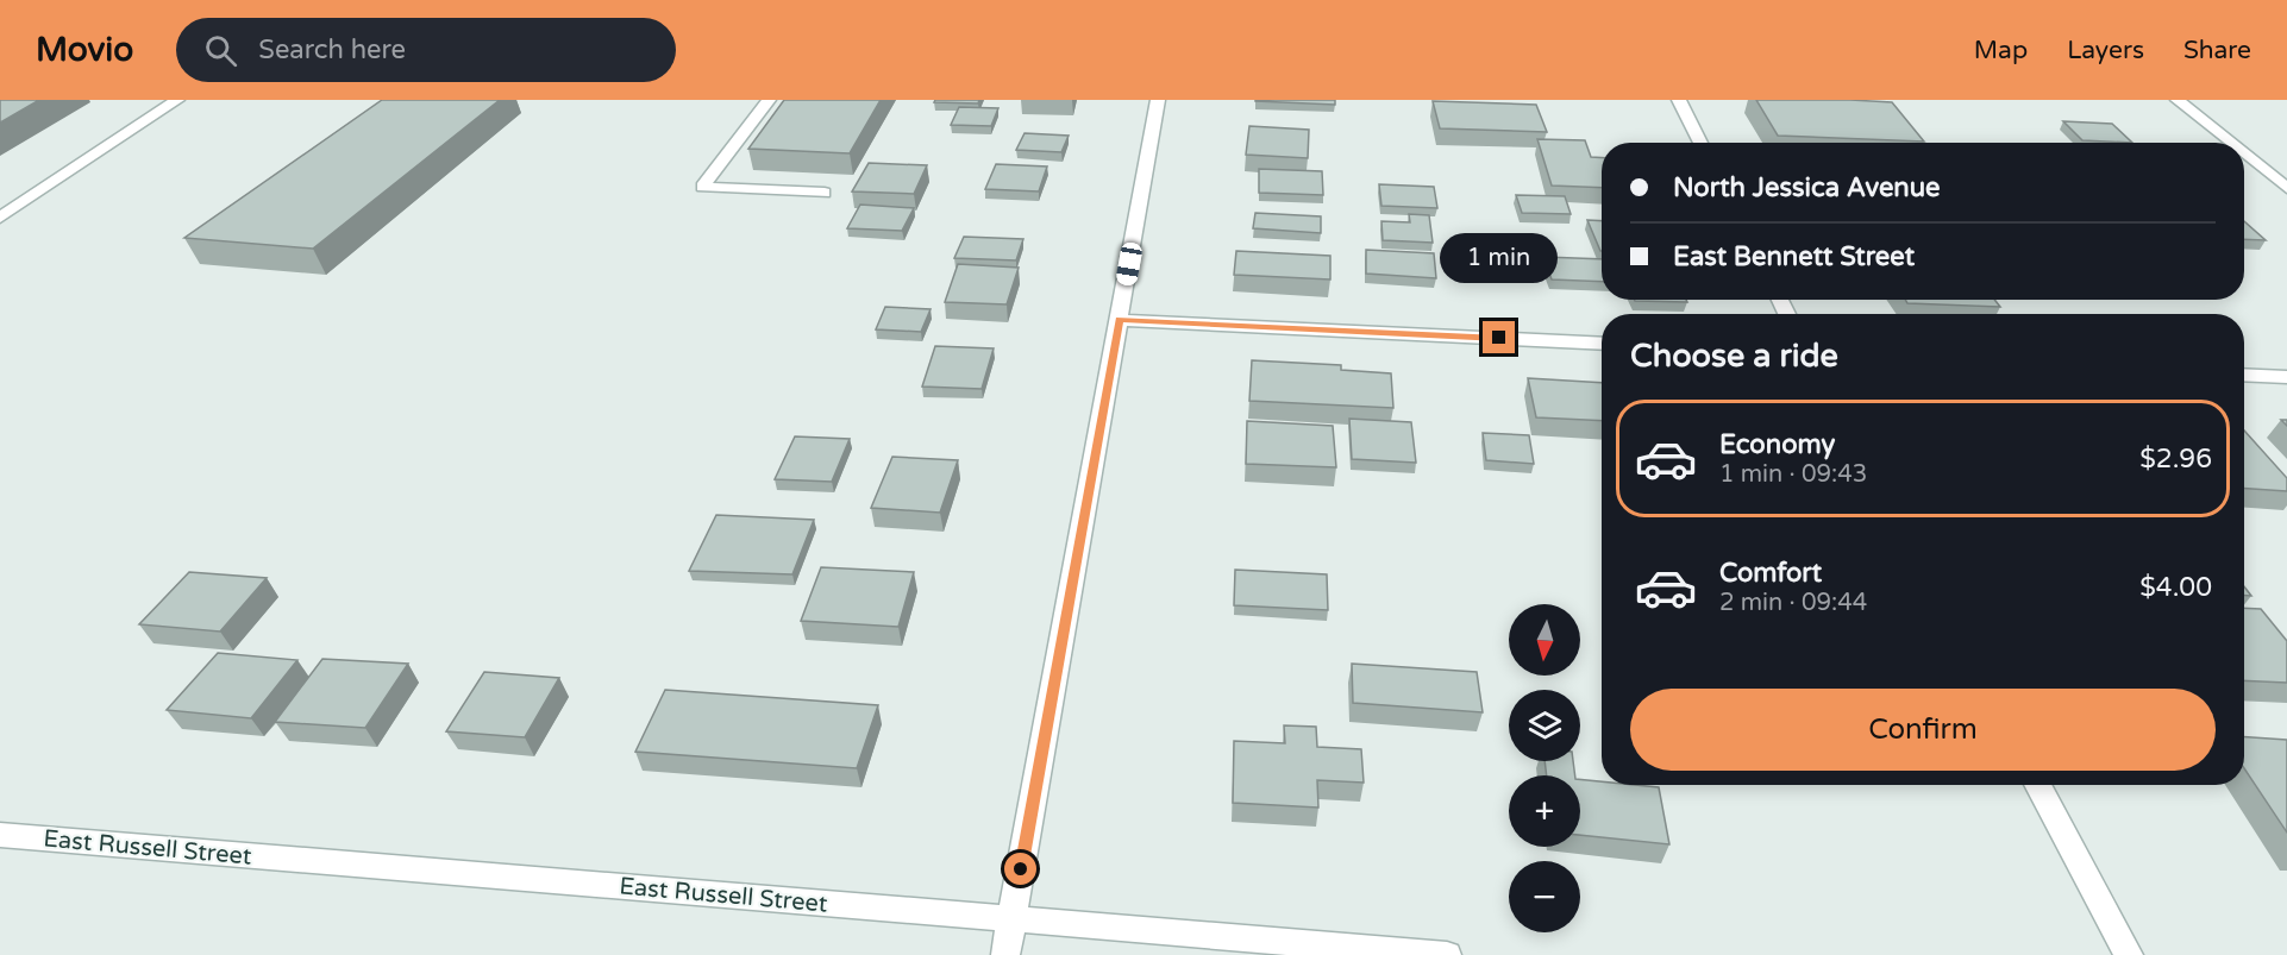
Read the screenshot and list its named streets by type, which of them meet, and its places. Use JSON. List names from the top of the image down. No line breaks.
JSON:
{"streets":{"street":["East Russell Street"]},"north":"bottom","page":{"header":"Movio","search":"Search here","nav":["Map","Layers","Share"],"banner":["North Jessica Avenue","East Bennett Street"],"bubble":"1 min","heading":"Choose a ride","list":[{"name":"Economy","note":"1 min · 09:43","value":"$2.96"},{"name":"Comfort","note":"2 min · 09:44","value":"$4.00"}],"map_buttons":["+","−"],"buttons":"Confirm"}}
